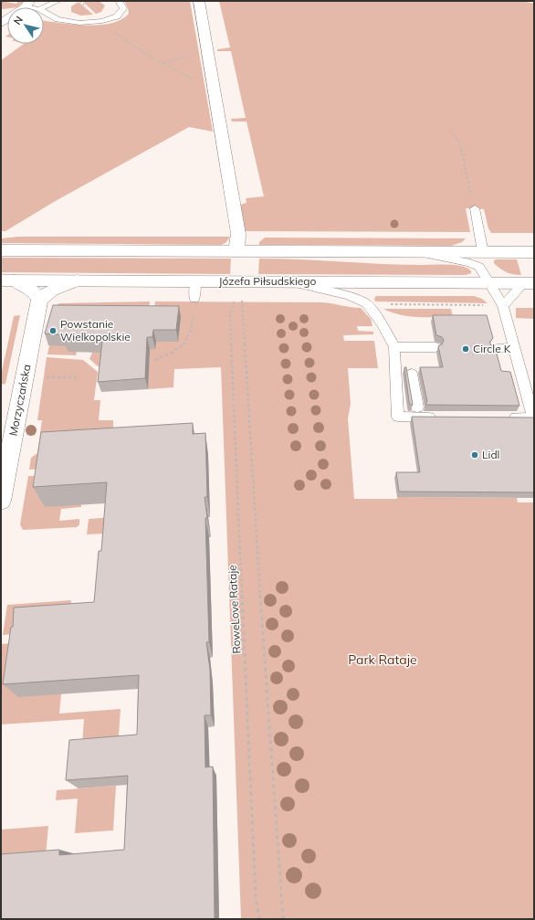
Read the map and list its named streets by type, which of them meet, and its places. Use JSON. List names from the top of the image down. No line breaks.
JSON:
{"streets":{"street":["Józefa Piłsudskiego","Morzyczańska"],"path":["RoweLove Rataje"]},"parks":["Park Rataje"],"places":["Powstanie Wielkopolskie","Circle K","Lidl"],"north":"top left"}
